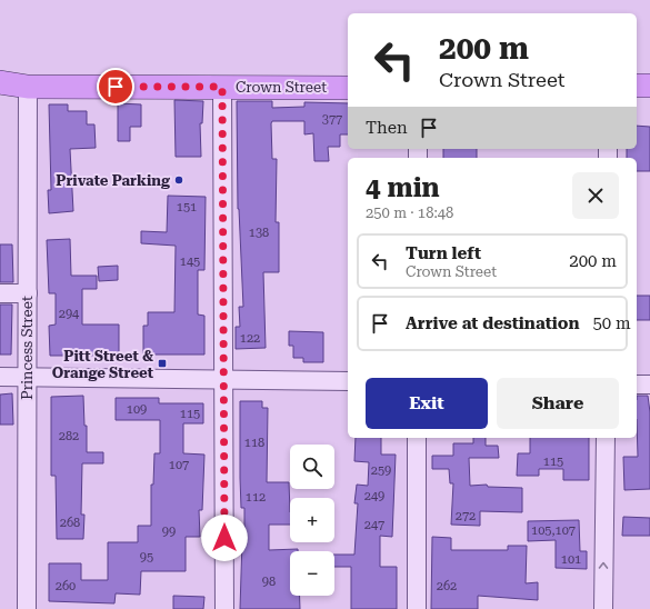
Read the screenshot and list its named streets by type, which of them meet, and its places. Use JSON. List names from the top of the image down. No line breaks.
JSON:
{"streets":{"main road":["Crown Street"],"street":["Princess Street"]},"crossings":[["Crown Street","Princess Street"]],"places":{"other":["Private Parking"],"transit":["Pitt Street & Orange Street"]},"house_numbers":["377","151","138","145","294","122","109","115","282","118","115","107","259","249","112","272","268","247","105,107","99","95","101","98","260","262"],"page":{"turn":["200 m","Crown Street"],"then":"Then","heading":["4 min","250 m · 18:48"],"list":[{"name":"Turn left","note":"Crown Street","value":"200 m"},{"name":"Arrive at destination","value":"50 m"}],"buttons":["Exit","Share"],"map_buttons":["+","−"]}}
